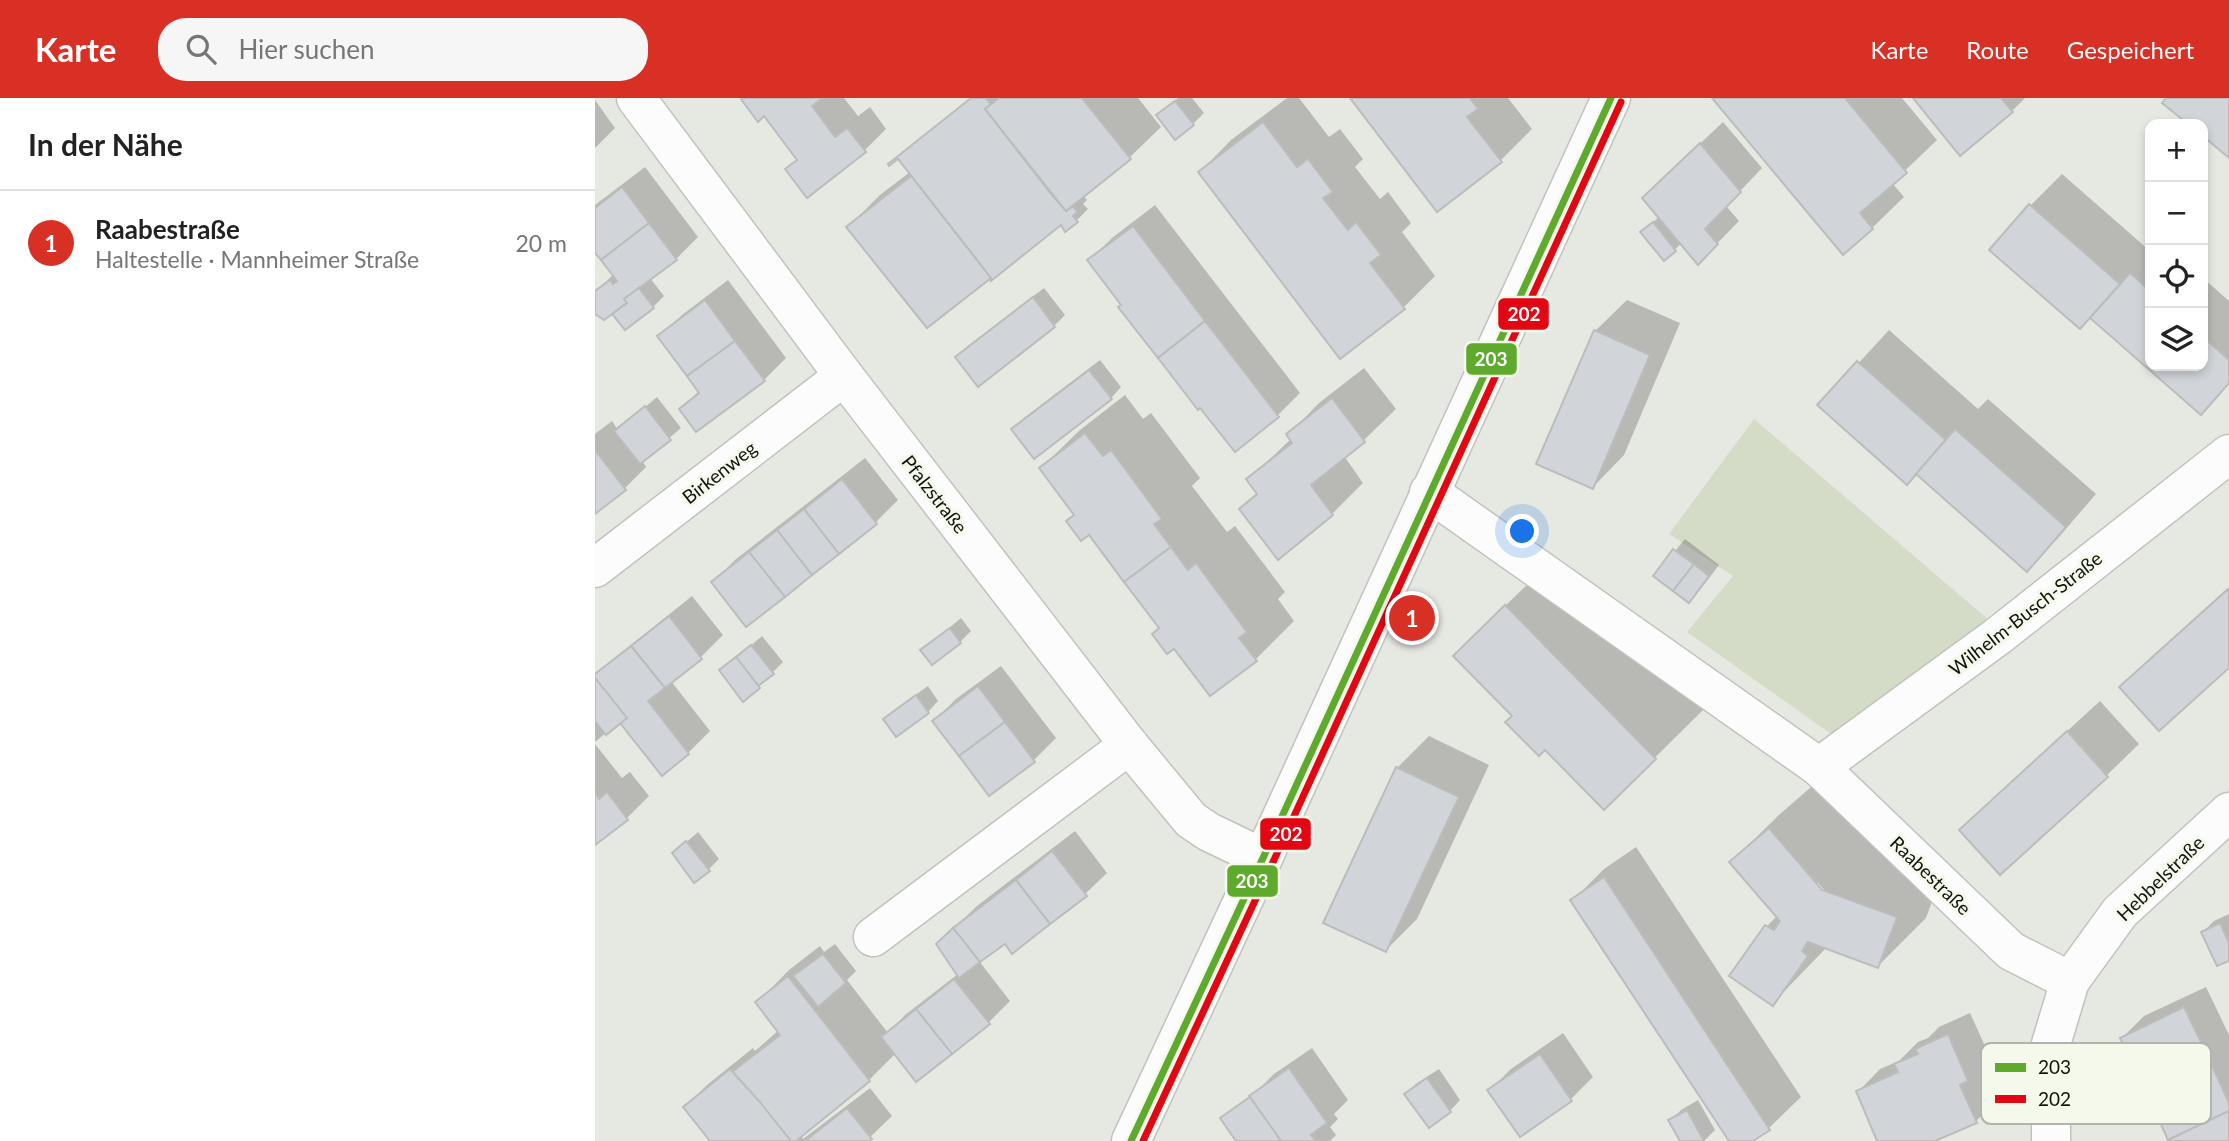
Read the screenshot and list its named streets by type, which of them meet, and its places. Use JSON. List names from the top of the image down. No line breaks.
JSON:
{"streets":{"street":["Birkenweg","Pfalzstraße","Wilhelm-Busch-Straße","Raabestraße","Hebbelstraße"]},"crossings":[["Birkenweg","Pfalzstraße"],["Wilhelm-Busch-Straße","Raabestraße"],["Raabestraße","Hebbelstraße"]],"lines":["transit line 203","transit line 202"],"legend":["203","202"],"page":{"header":"Karte","search":"Hier suchen","nav":["Karte","Route","Gespeichert"],"heading":"In der Nähe","map_buttons":["+","−"],"list":[{"mark":"1","name":"Raabestraße","note":"Haltestelle · Mannheimer Straße","value":"20 m"}],"pins":"1"}}
